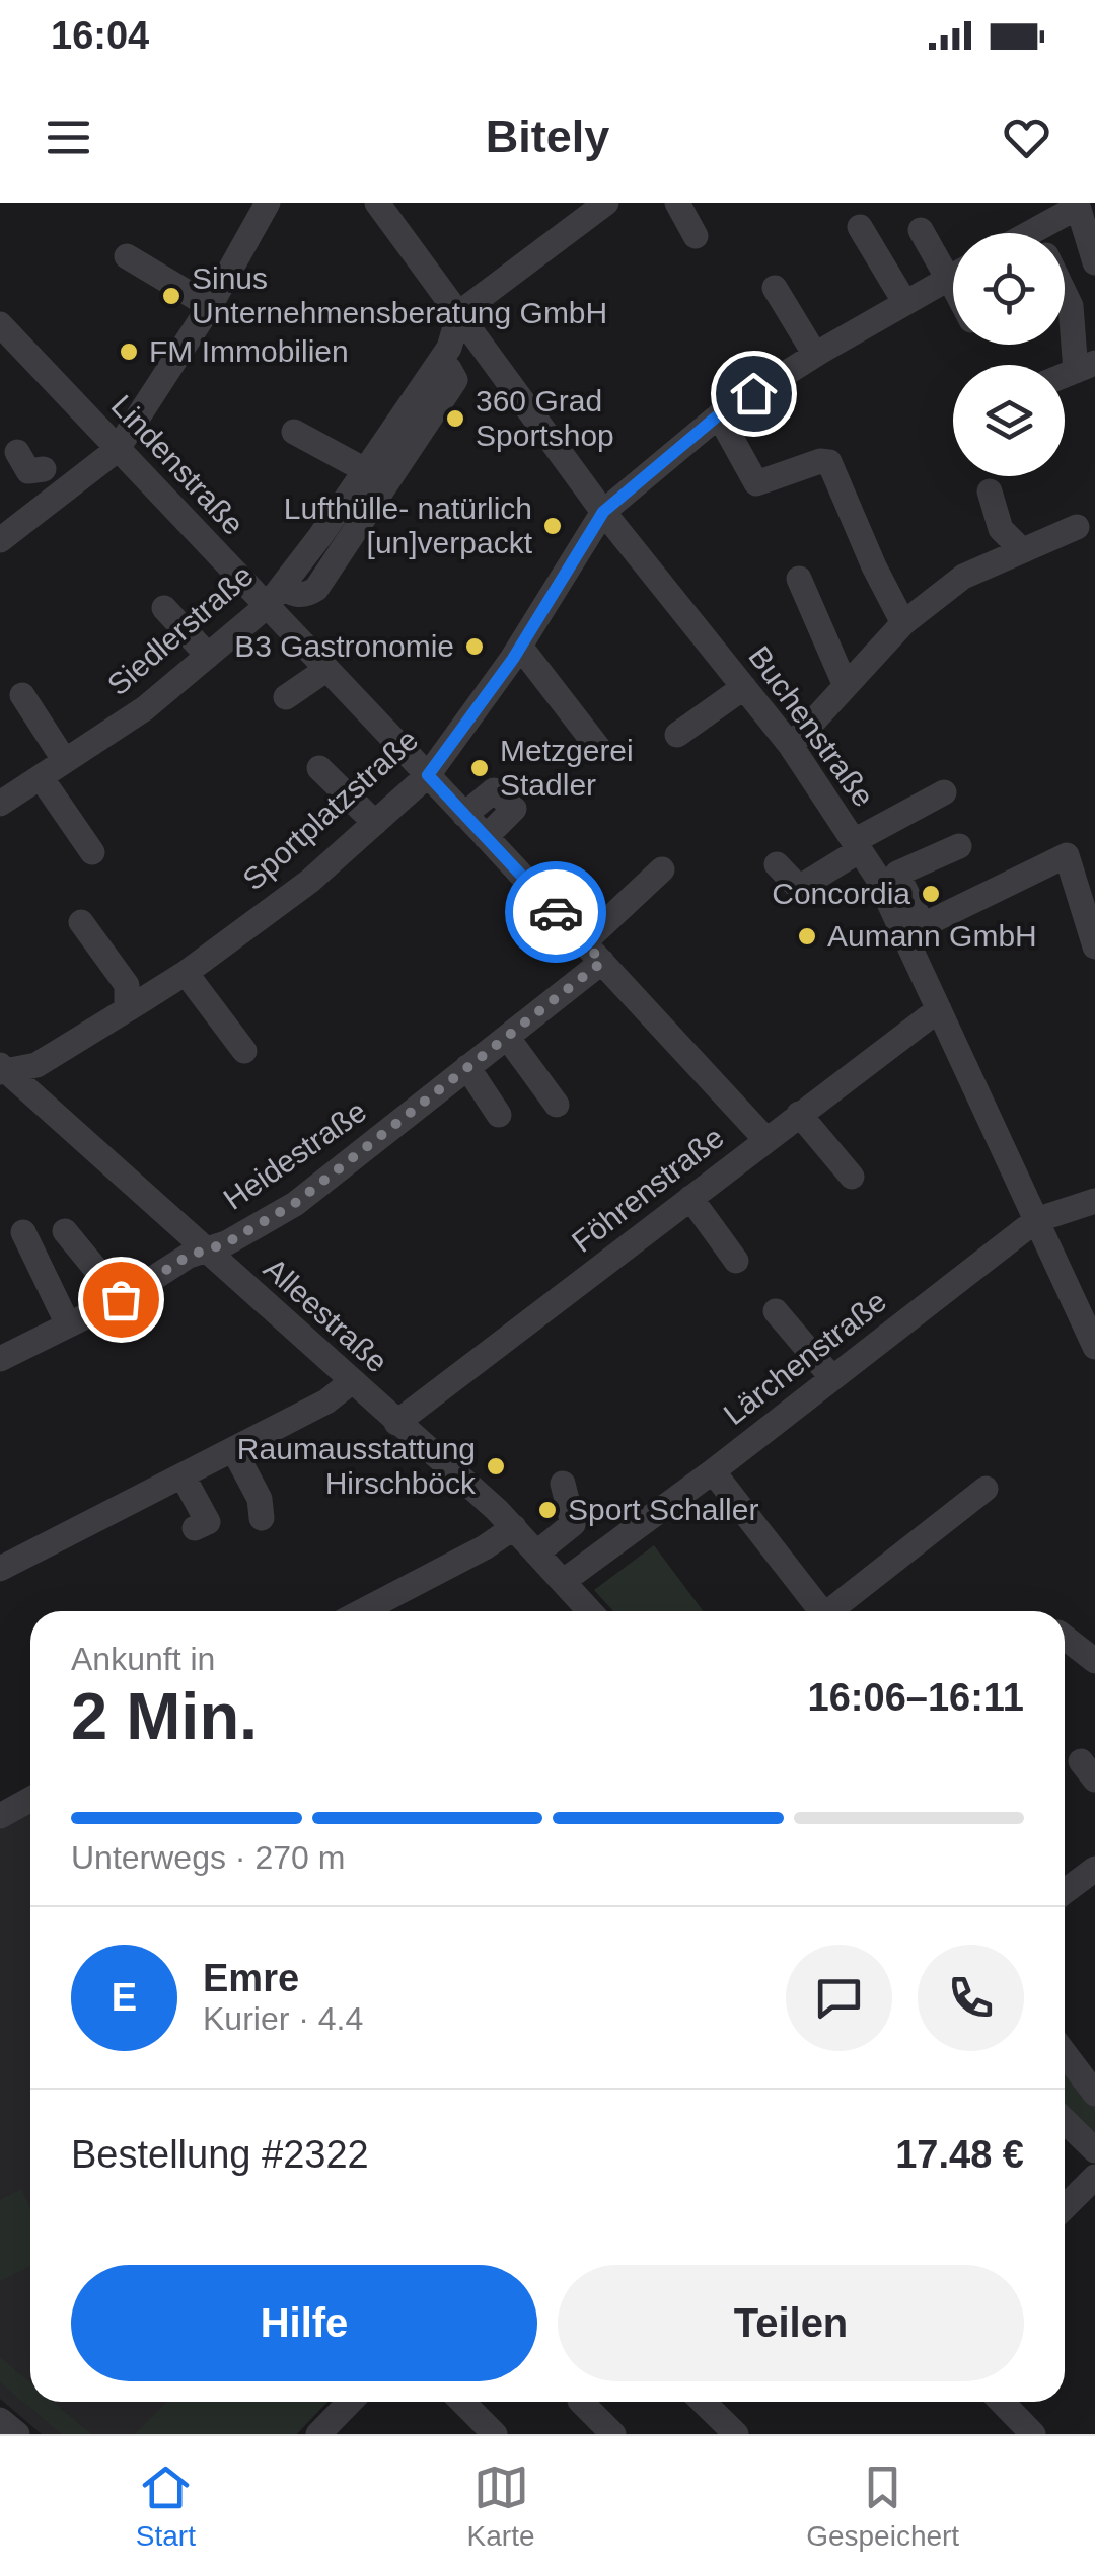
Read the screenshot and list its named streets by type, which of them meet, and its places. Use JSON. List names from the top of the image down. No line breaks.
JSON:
{"streets":{"street":["Lindenstraße","Siedlerstraße","Buchenstraße","Sportplatzstraße","Heidestraße","Föhrenstraße","Alleestraße","Lärchenstraße"]},"crossings":[["Lindenstraße","Siedlerstraße"],["Lindenstraße","Sportplatzstraße"],["Lindenstraße","Heidestraße"],["Lindenstraße","Föhrenstraße"],["Siedlerstraße","Buchenstraße"],["Buchenstraße","Sportplatzstraße"],["Buchenstraße","Föhrenstraße"],["Buchenstraße","Lärchenstraße"],["Sportplatzstraße","Alleestraße"],["Heidestraße","Alleestraße"],["Föhrenstraße","Alleestraße"],["Alleestraße","Lärchenstraße"]],"places":["Sinus Unternehmensberatung GmbH","FM Immobilien","360 Grad Sportshop","Lufthülle- natürlich [un]verpackt","B3 Gastronomie","Metzgerei Stadler","Concordia","Aumann GmbH","Raumausstattung Hirschböck","Sport Schaller"],"page":{"status":"16:04","header":"Bitely","heading":["2 Min.","Ankunft in","16:06–16:11"],"panel":["Emre","Kurier · 4.4","Bestellung #2322","17.48 €"],"bar":"Unterwegs · 270 m","round":"E","buttons":["Hilfe","Teilen"],"tabs":["Start","Karte","Gespeichert"]}}
